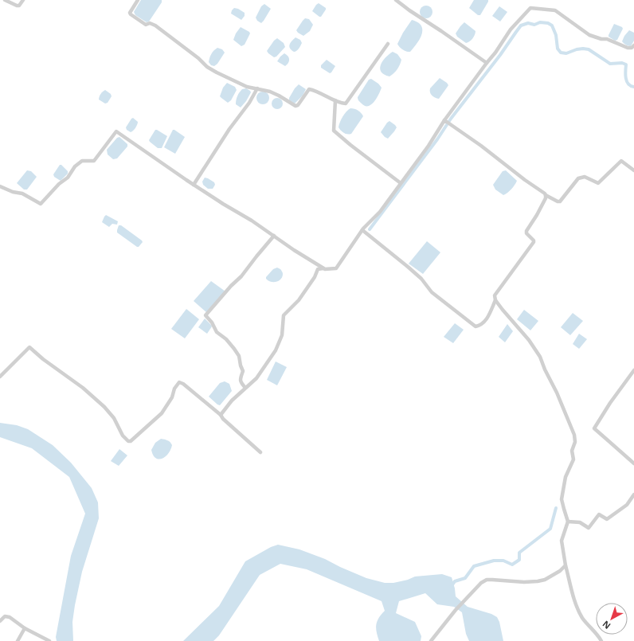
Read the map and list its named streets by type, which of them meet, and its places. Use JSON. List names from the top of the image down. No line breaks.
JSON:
{"north":"bottom left"}
